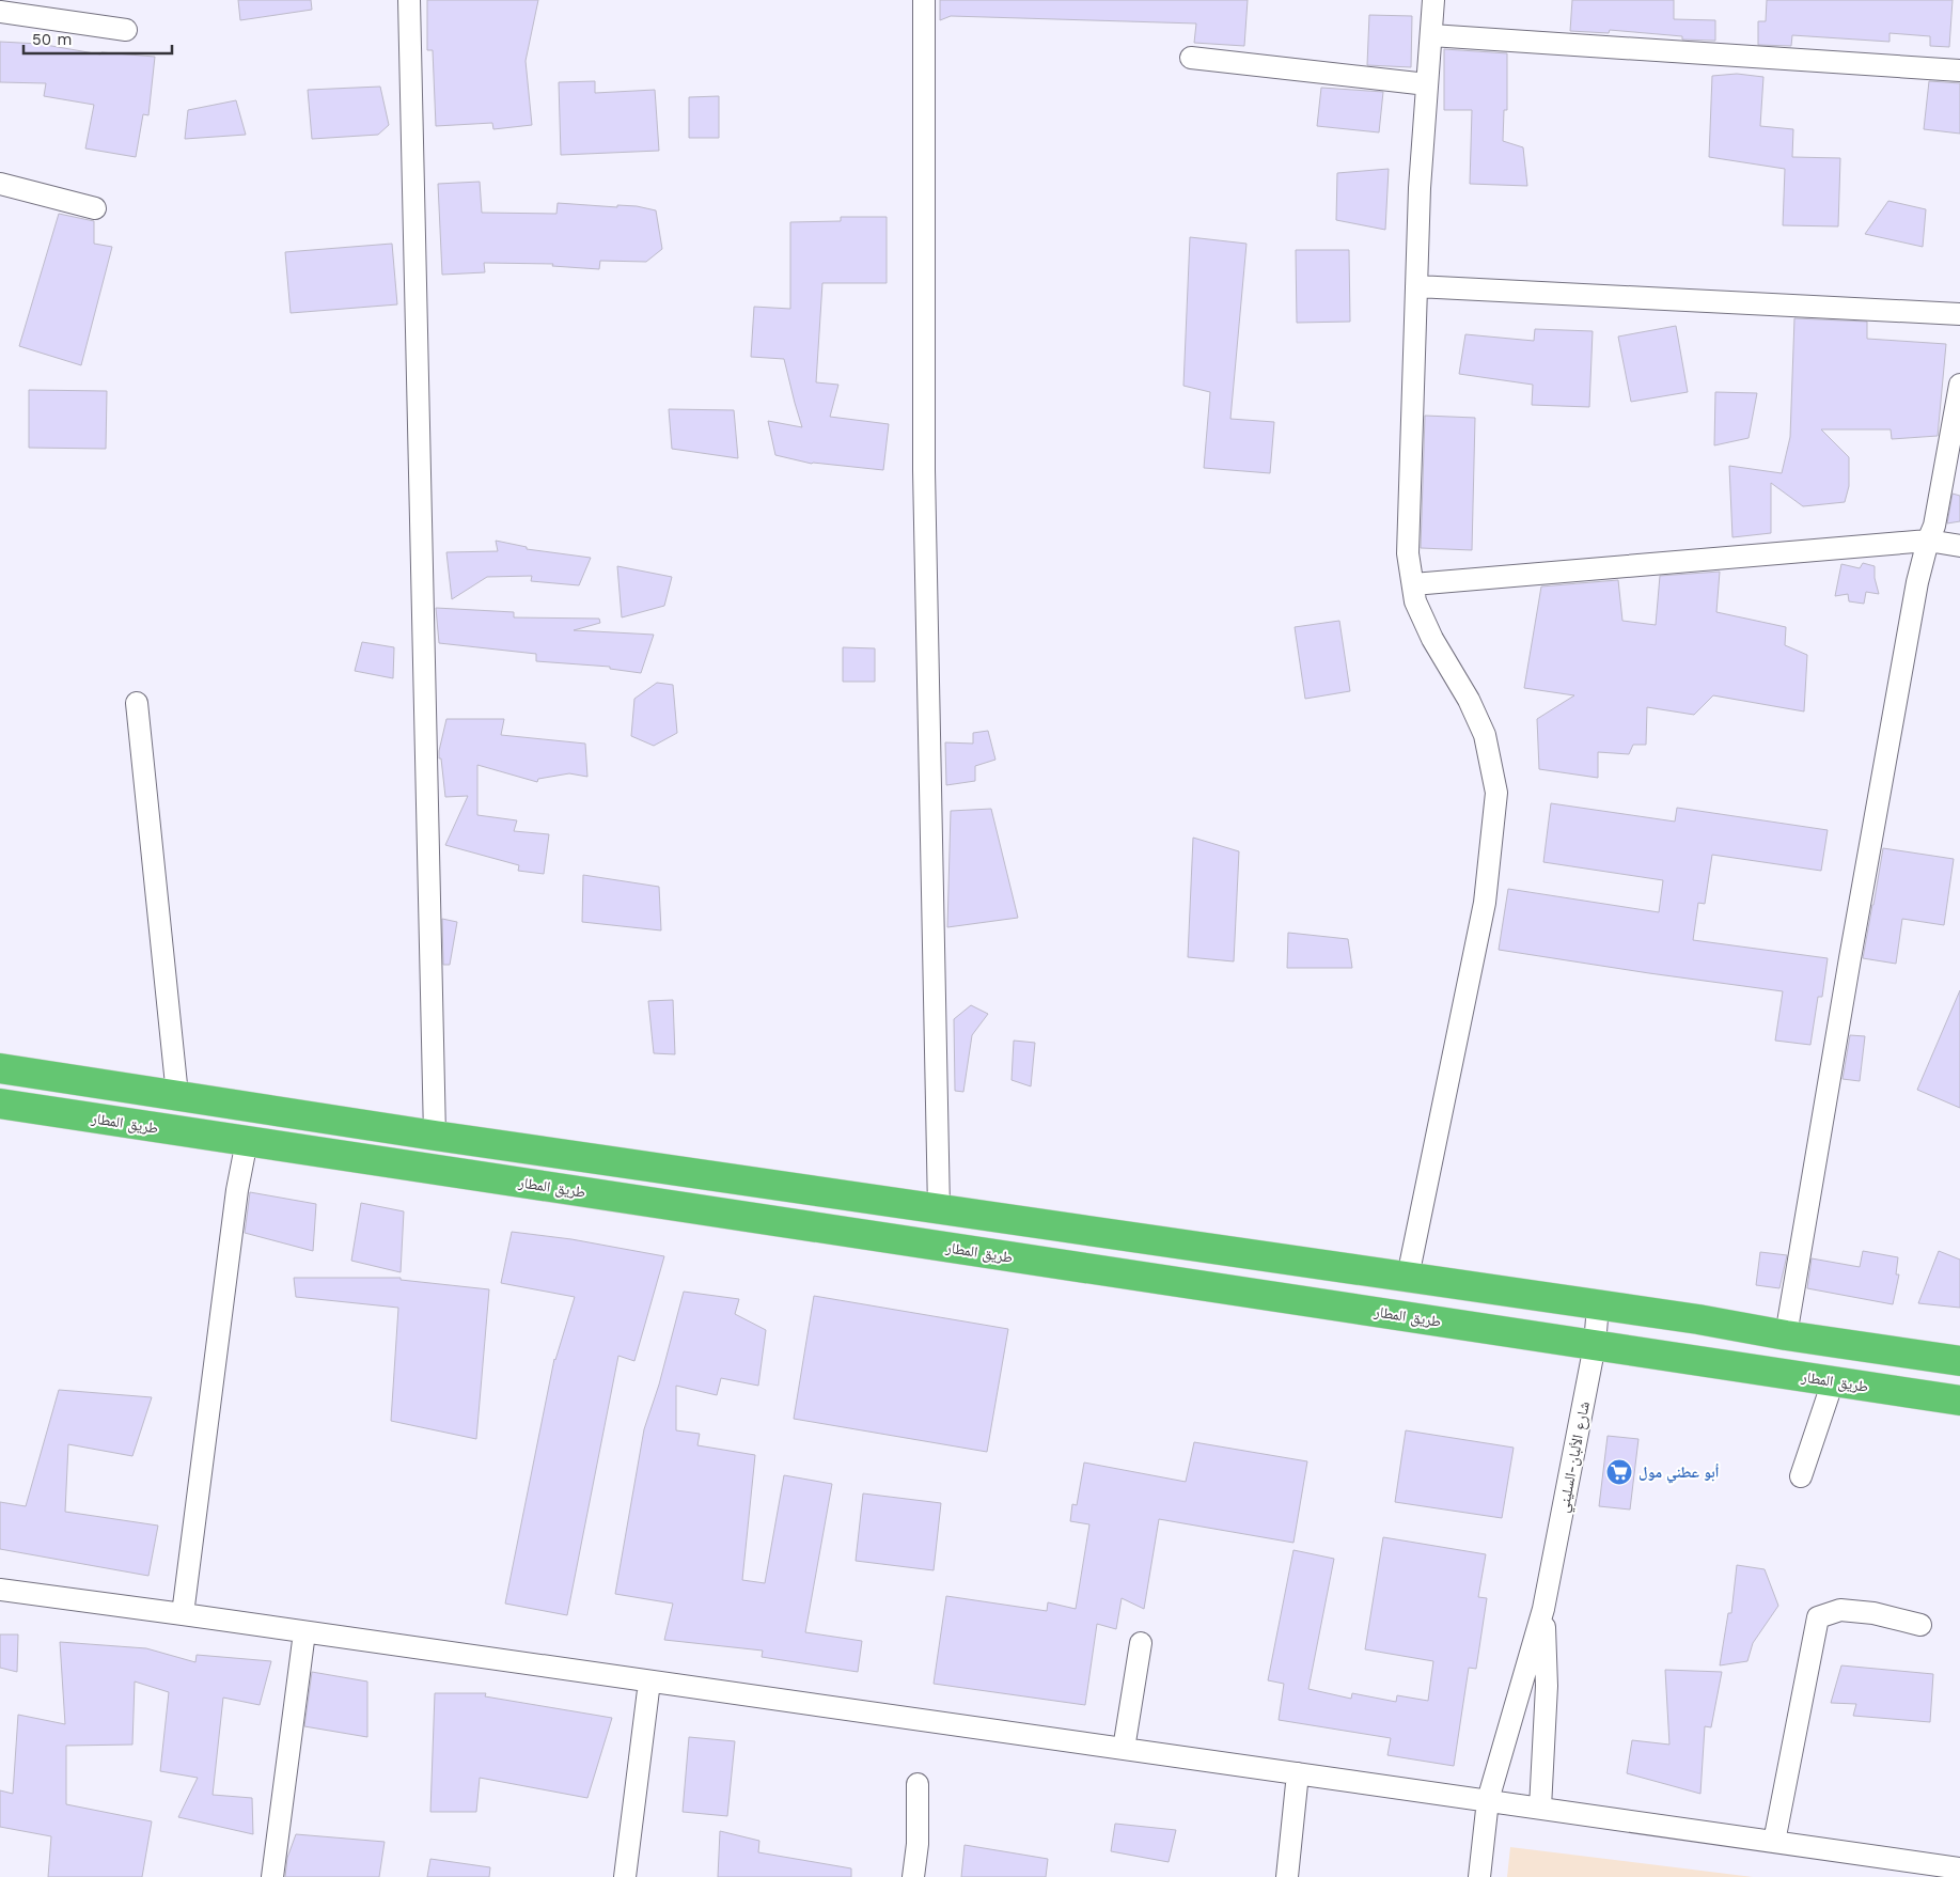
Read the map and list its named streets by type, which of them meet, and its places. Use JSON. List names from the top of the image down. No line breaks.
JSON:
{"streets":{"highway":["طريق المطار"],"street":["شارع الألبان-السليني"]},"crossings":[["طريق المطار","شارع الألبان-السليني"]],"places":{"supermarket":["أبو عطني مول"]},"scale_bar":"50 m"}
